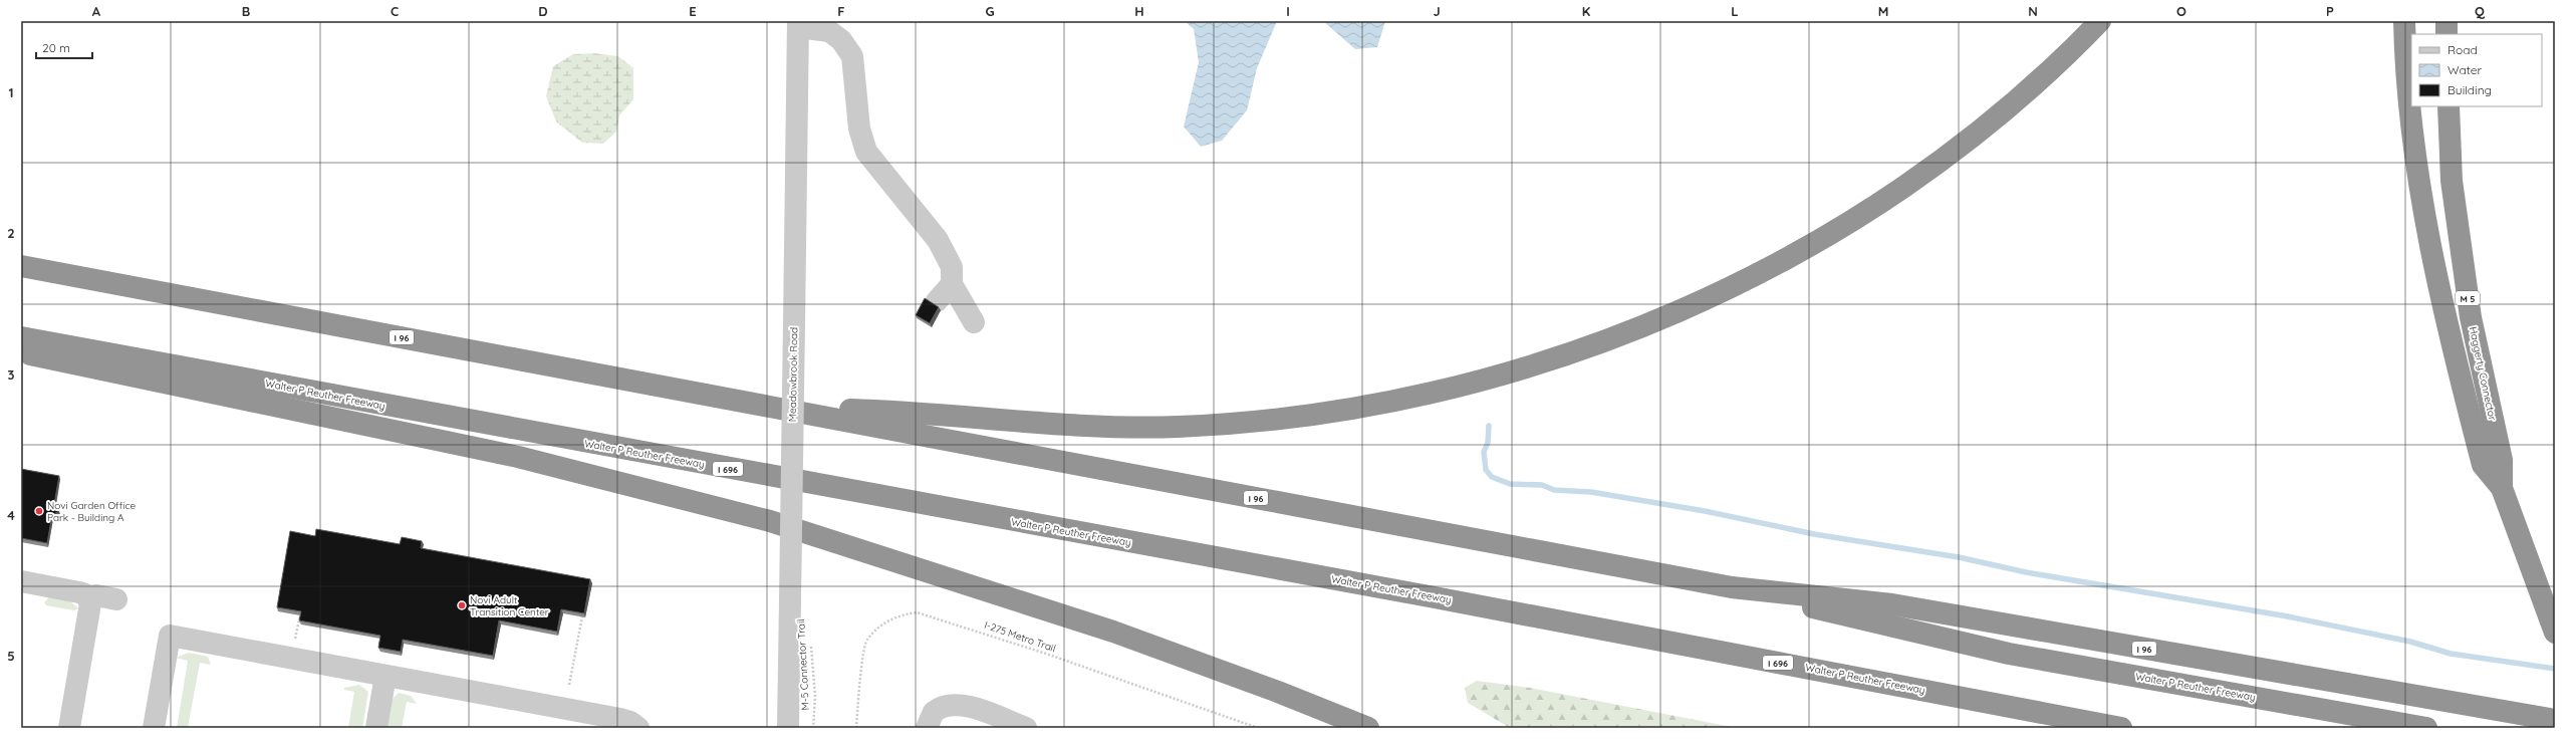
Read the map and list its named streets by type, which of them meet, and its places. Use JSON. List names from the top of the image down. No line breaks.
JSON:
{"streets":{"highway":["M 5","I 96","Haggerty Connector","Walter P Reuther Freeway","I 696"],"street":["Meadowbrook Road"],"path":["I-275 Metro Trail","M-5 Connector Trail"]},"crossings":[["I 96","Walter P Reuther Freeway"]],"places":["Novi Garden Office Park - Building A","Novi Adult Transition Center"],"legend":["Road","Water","Building"],"scale_bar":"20 m","grid":{"columns":["A","B","C","D","E","F","G","H","I","J","K","L","M","N","O","P","Q"],"rows":["1","2","3","4","5"]}}
